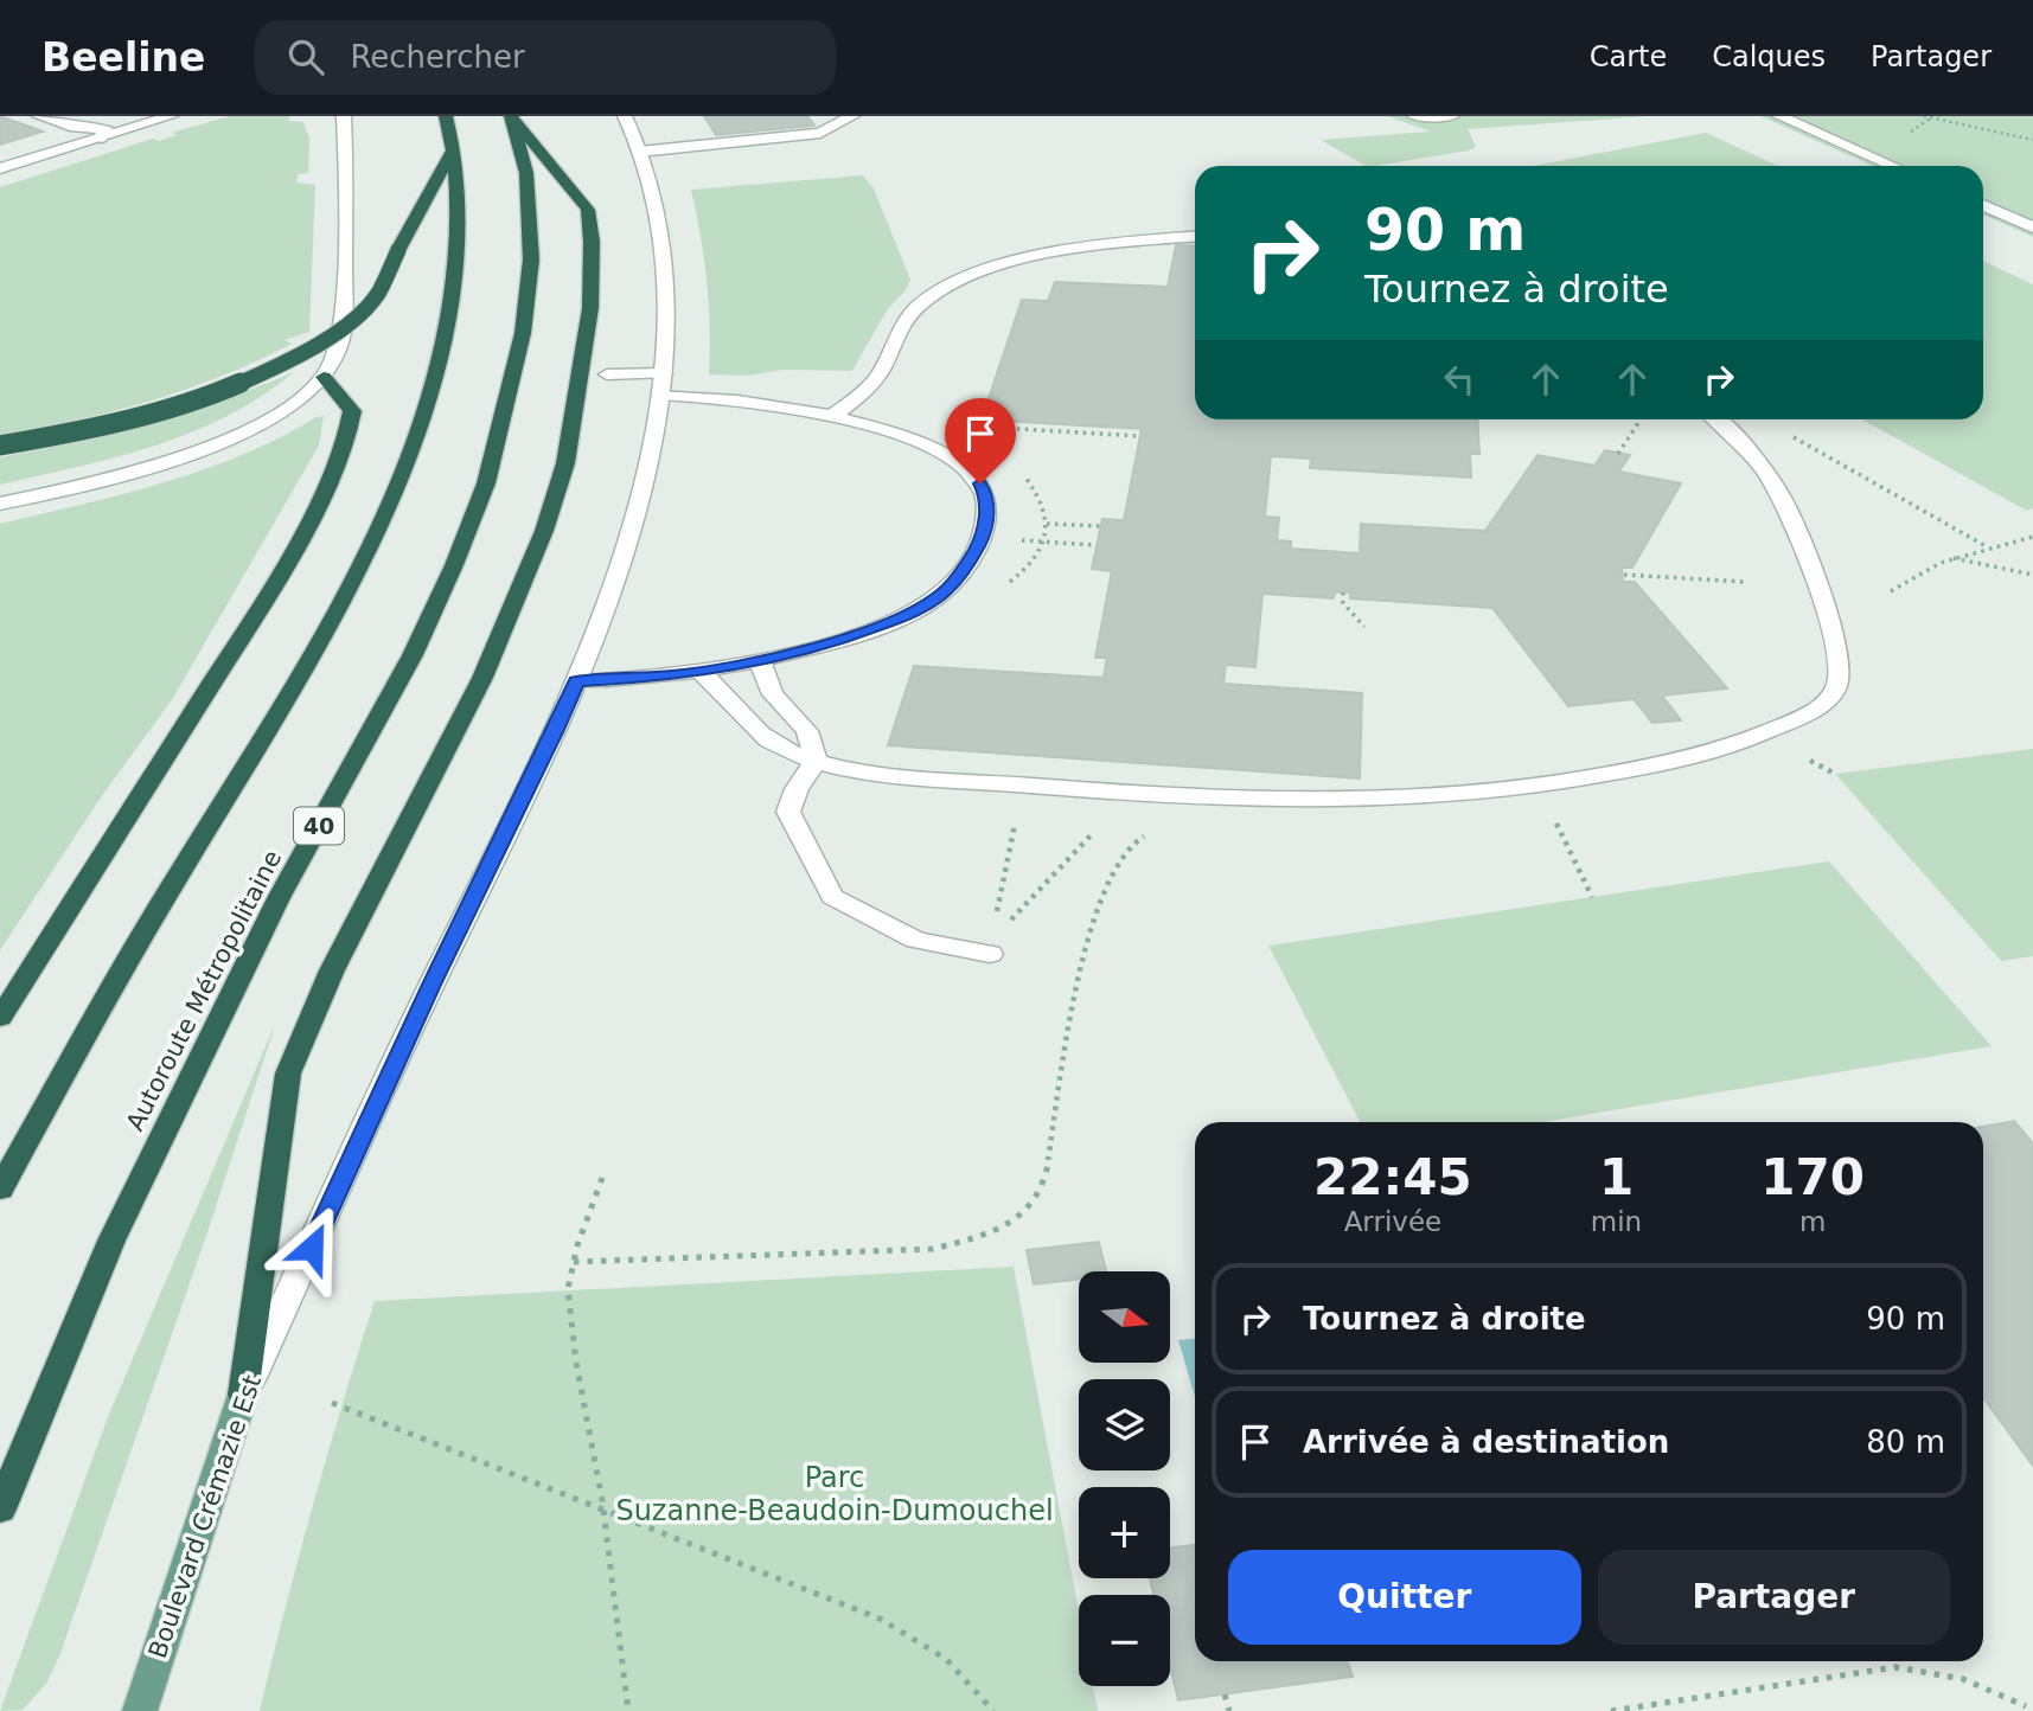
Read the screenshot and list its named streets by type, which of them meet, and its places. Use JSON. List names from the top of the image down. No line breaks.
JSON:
{"streets":{"highway":["40","Autoroute Métropolitaine"],"main road":["Boulevard Crémazie Est"]},"parks":["Parc Suzanne-Beaudoin-Dumouchel"],"north":"right","page":{"header":"Beeline","search":"Rechercher","nav":["Carte","Calques","Partager"],"turn":["90 m","Tournez à droite"],"eta":["22:45","Arrivée","1","min","170","m"],"list":[{"name":"Tournez à droite","value":"90 m"},{"name":"Arrivée à destination","value":"80 m"}],"map_buttons":["+","−"],"buttons":["Quitter","Partager"]}}
